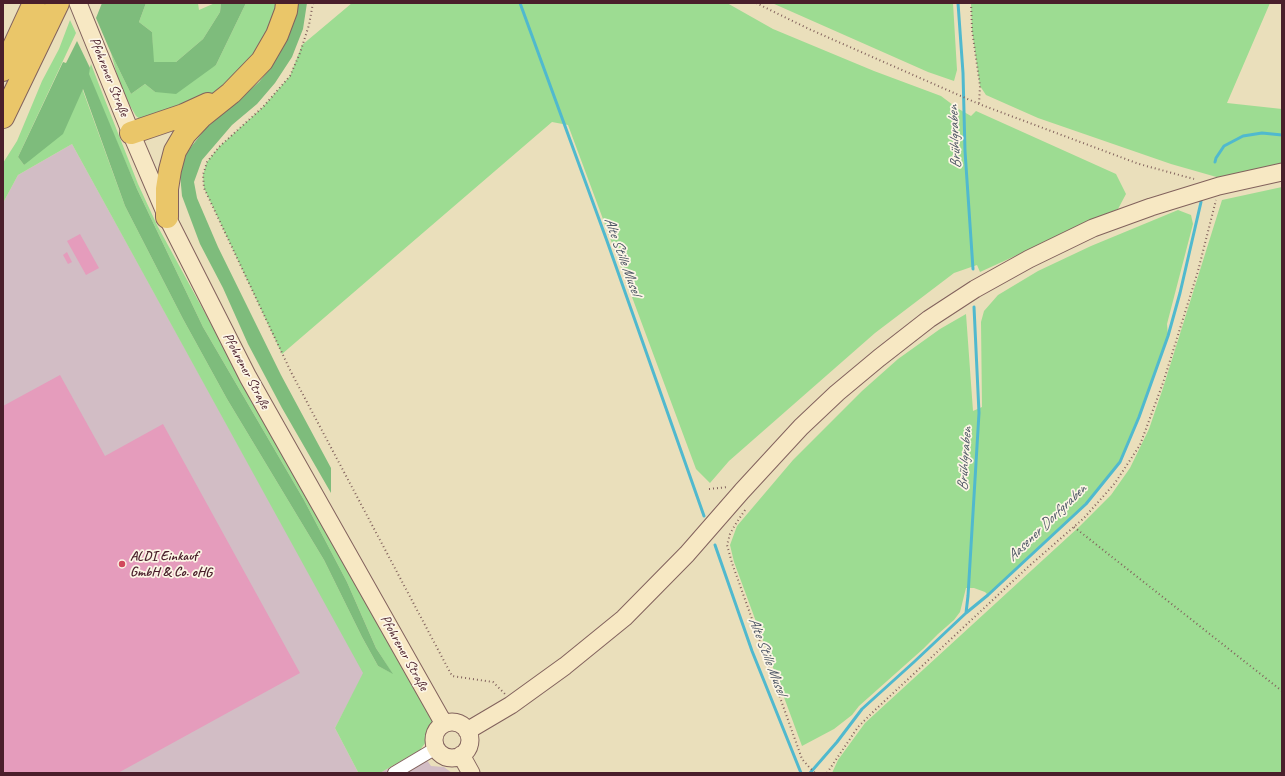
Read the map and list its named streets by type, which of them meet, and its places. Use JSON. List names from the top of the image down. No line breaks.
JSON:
{"streets":{"street":["Pfohrener Straße"]},"water":["Brühlgraben","Alte Stille Musel","Aasener Dorfgraben"],"places":["ALDI Einkauf GmbH & Co. oHG"]}
